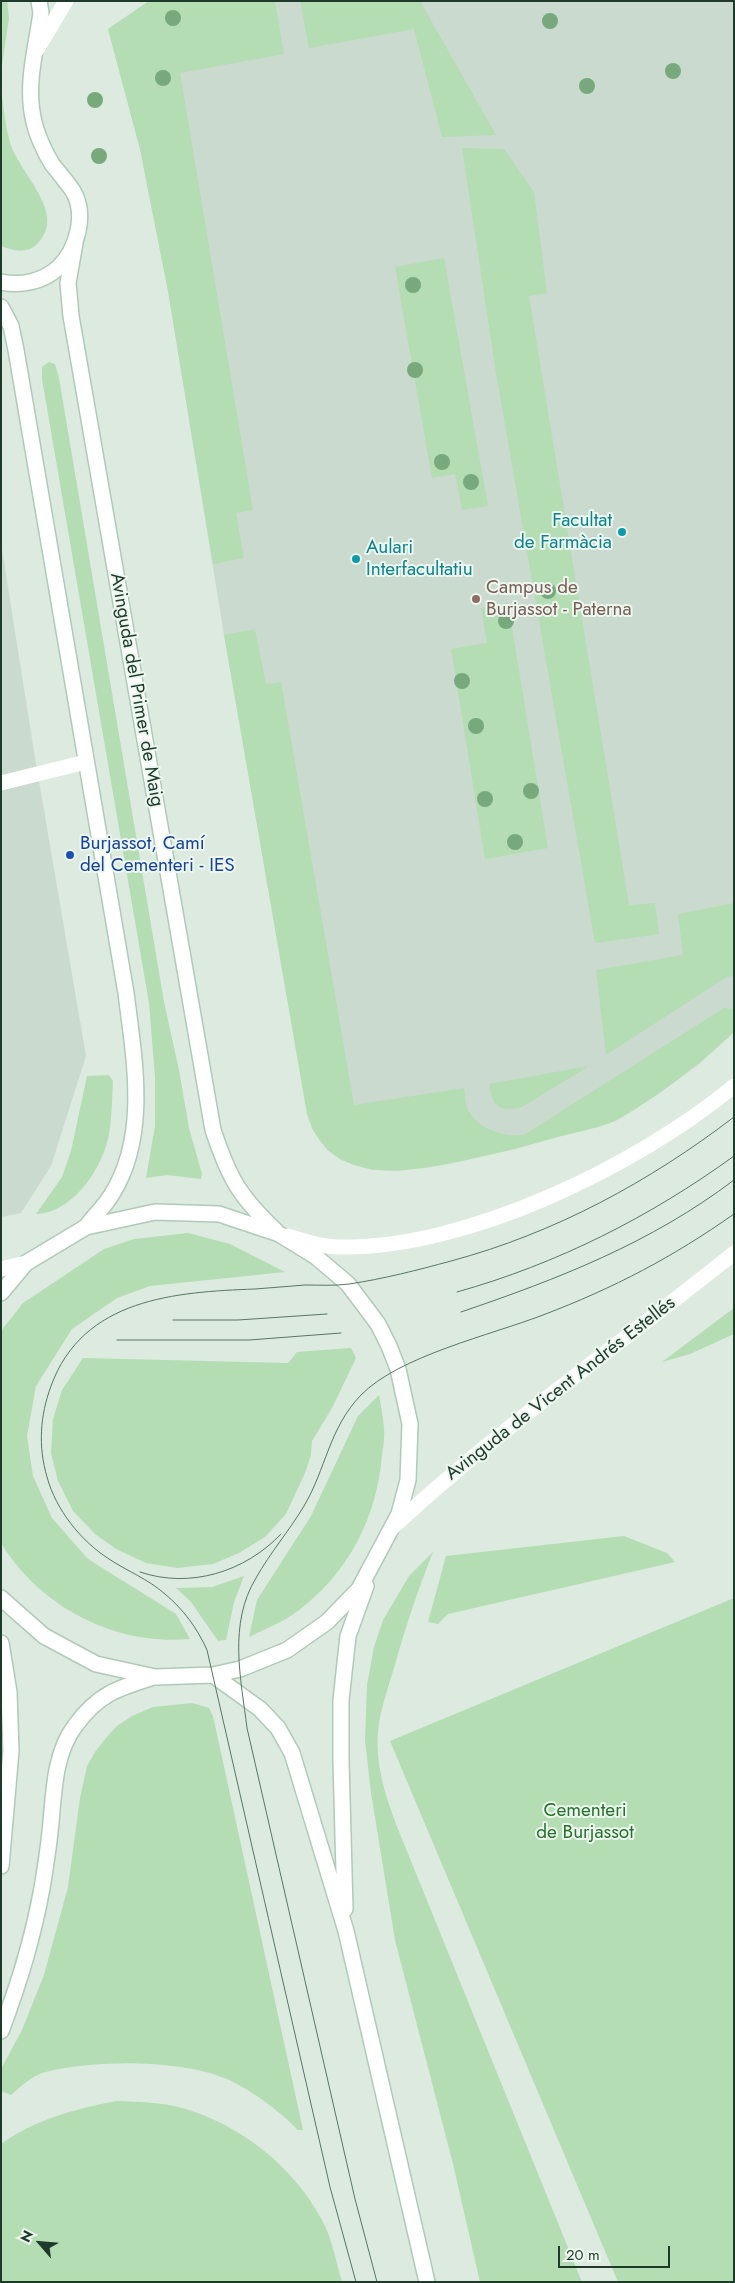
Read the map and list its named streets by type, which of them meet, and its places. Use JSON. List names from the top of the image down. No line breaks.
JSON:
{"streets":{"main road":["Avinguda del Primer de Maig","Avinguda de Vicent Andrés Estellés"]},"parks":["Cementeri de Burjassot"],"places":["Facultat de Farmàcia","Aulari Interfacultatiu","Campus de Burjassot - Paterna","Burjassot, Camí del Cementeri - IES"],"scale_bar":"20 m","north":"top left"}
